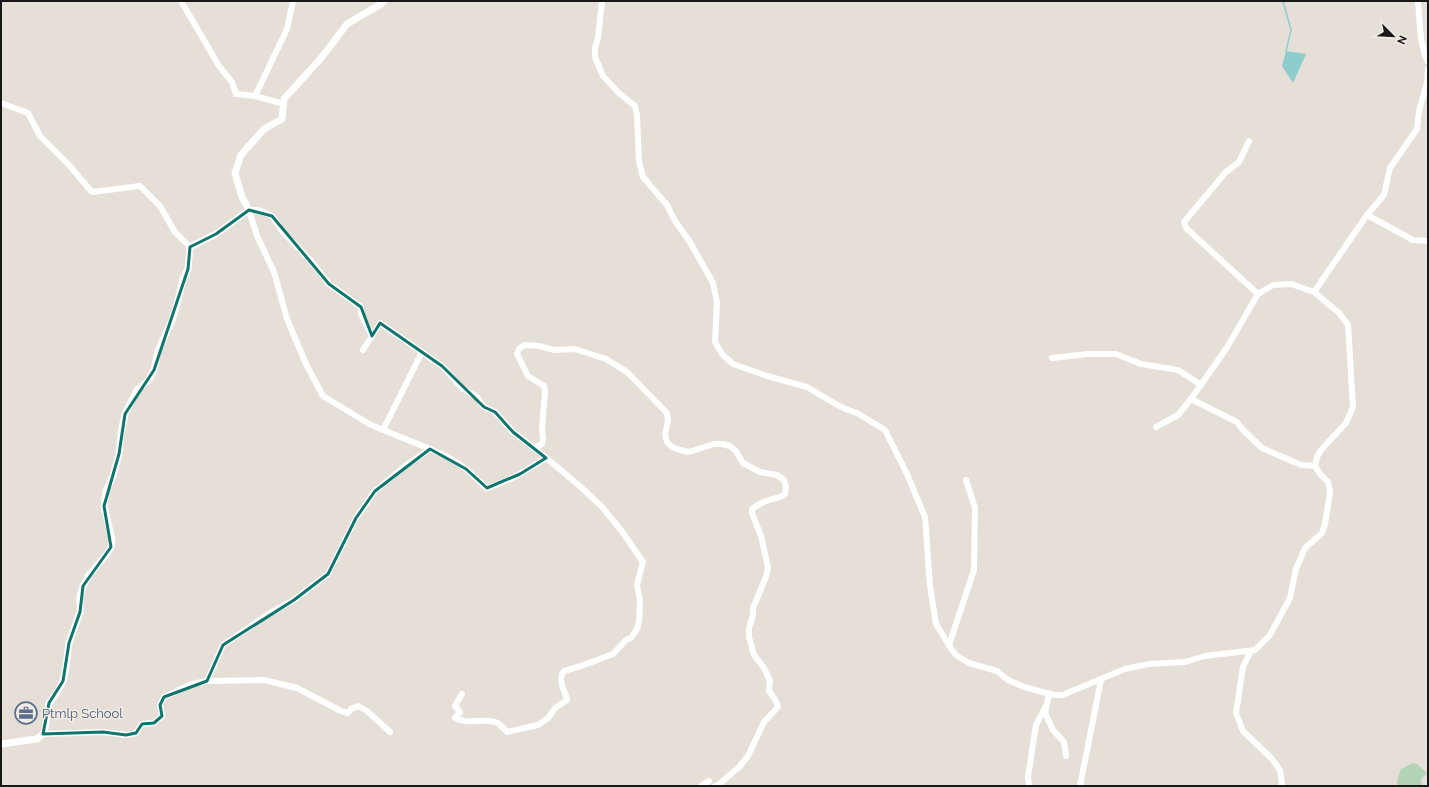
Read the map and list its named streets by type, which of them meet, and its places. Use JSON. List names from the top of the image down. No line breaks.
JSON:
{"places":{"office":["Ptmlp School"]},"north":"bottom right"}
